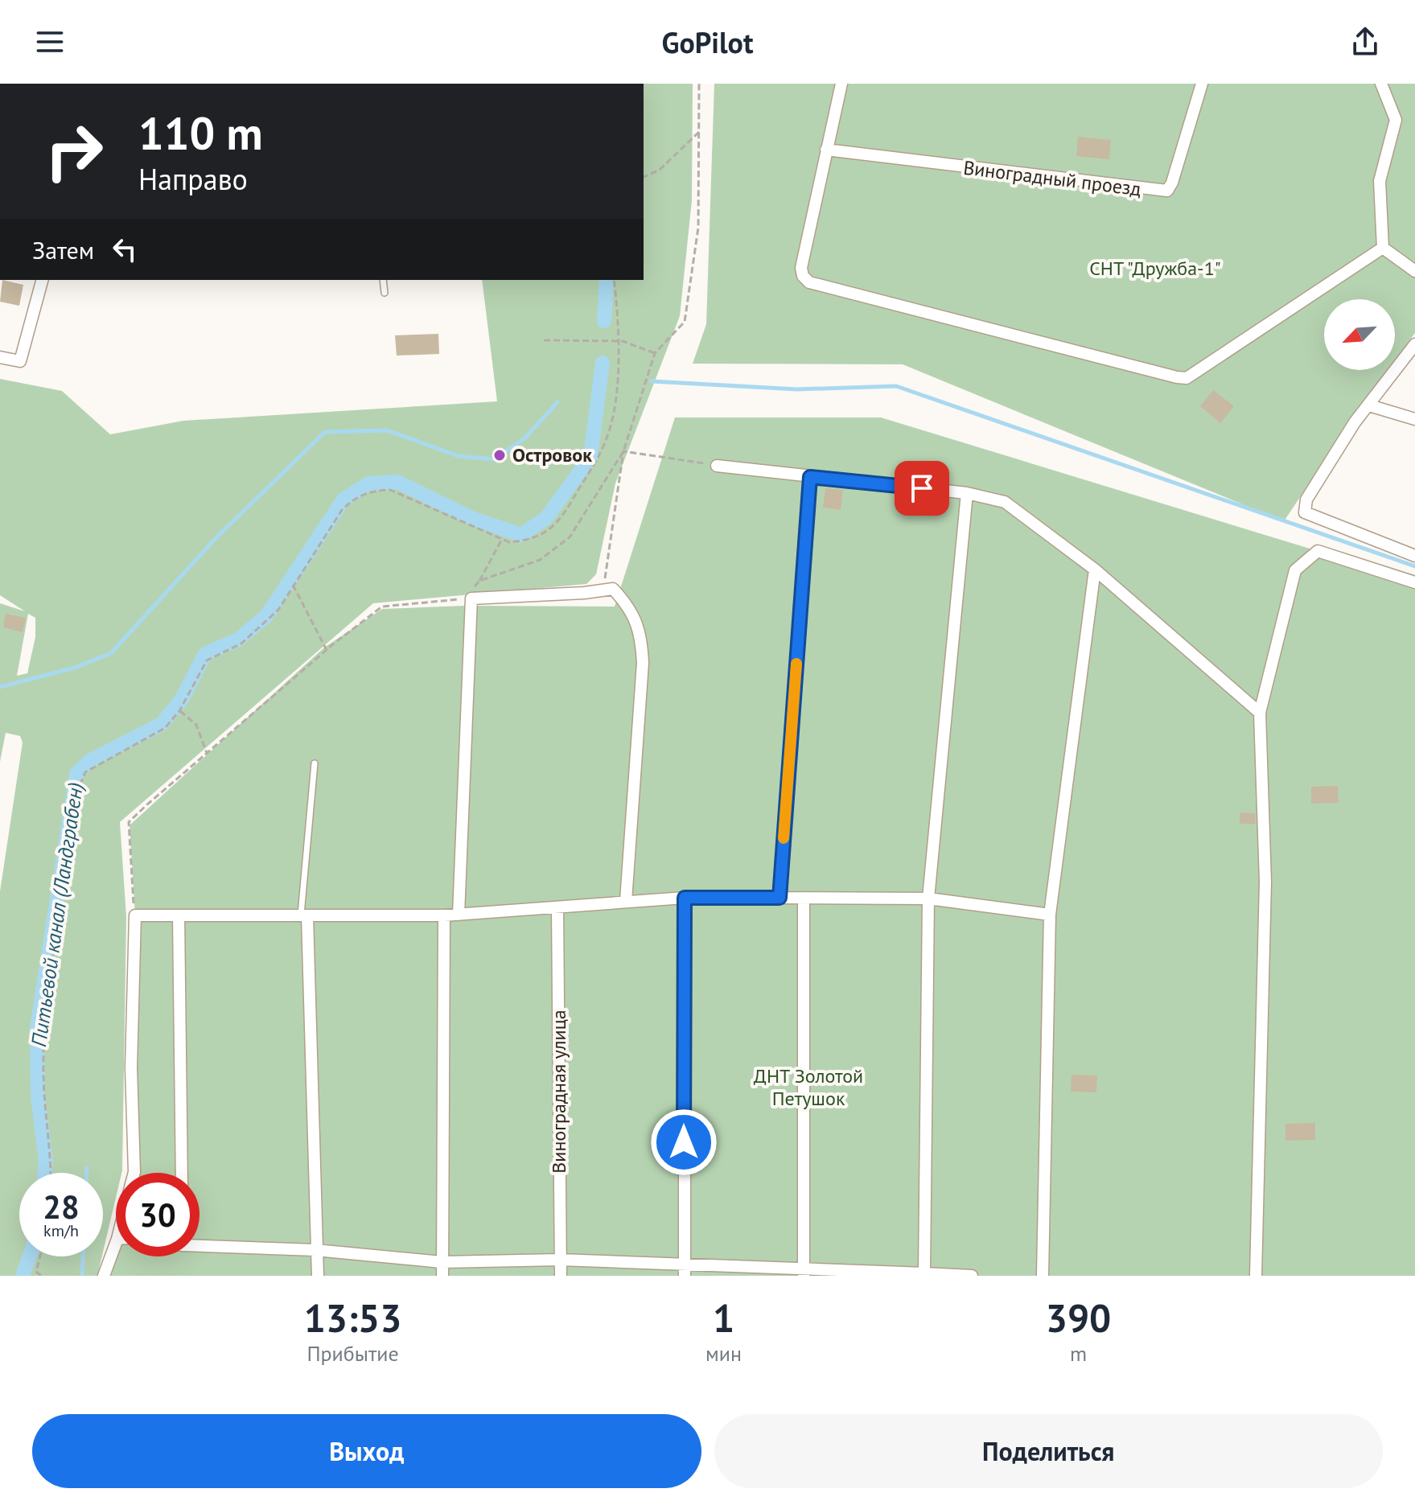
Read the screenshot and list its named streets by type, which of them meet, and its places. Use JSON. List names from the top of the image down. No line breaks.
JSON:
{"streets":{"street":["Виноградный проезд","Виноградная улица"]},"water":["Питьевой канал (Ландграбен)"],"parks":["СНТ \"Дружба-1\"","ДНТ Золотой Петушок"],"places":["Островок"],"north":"bottom left","page":{"header":"GoPilot","turn":["110 m","Направо"],"then":"Затем","speed":"28 km/h","limit":"30","eta":["13:53","Прибытие","1","мин","390","m"],"buttons":["Выход","Поделиться"]}}
